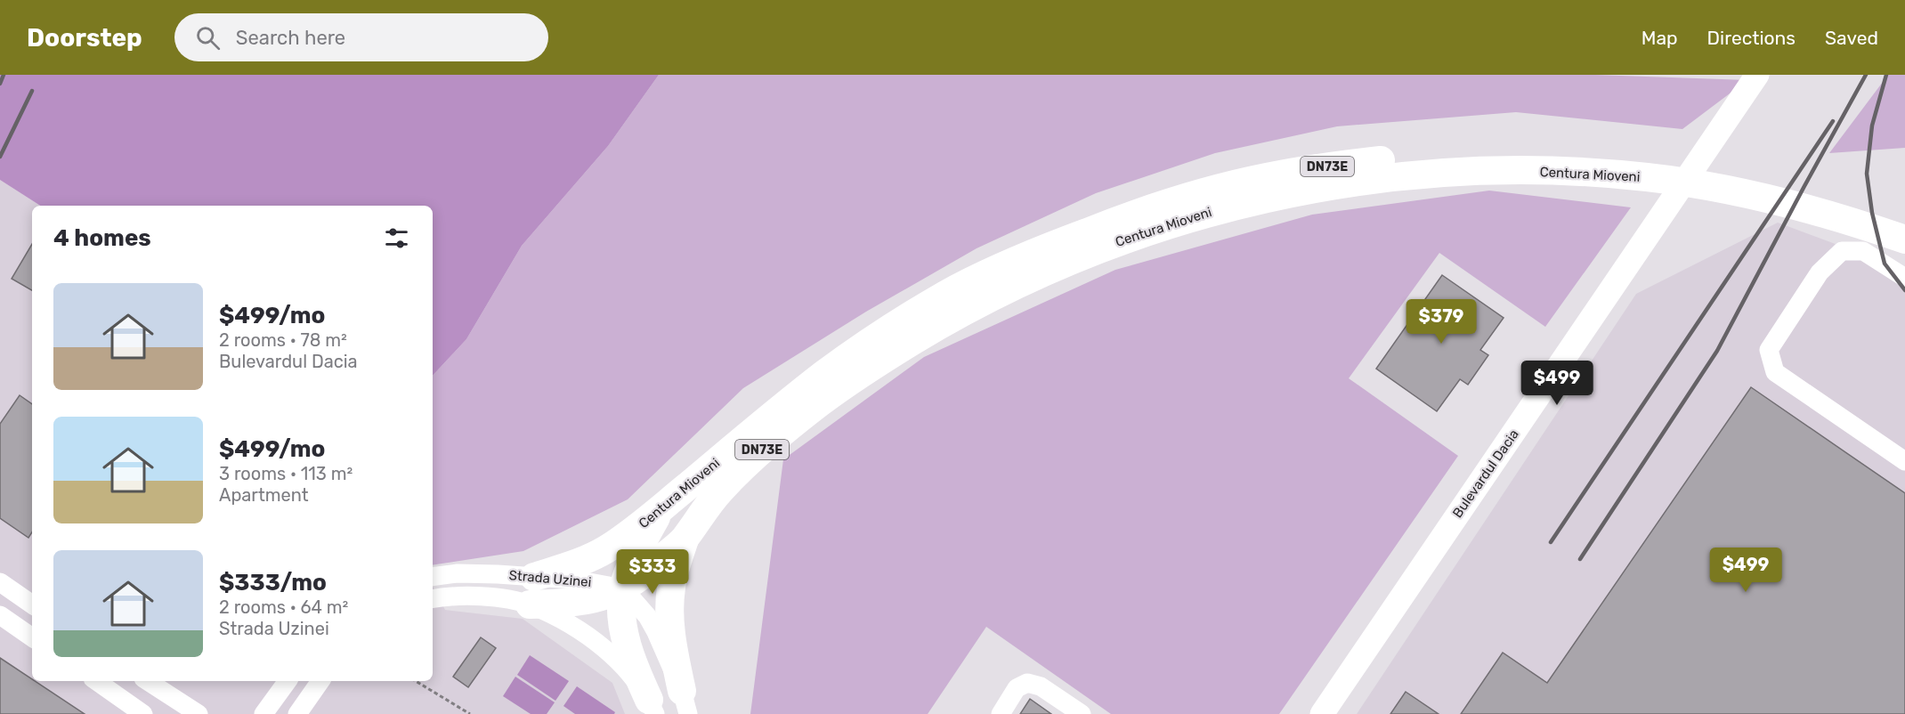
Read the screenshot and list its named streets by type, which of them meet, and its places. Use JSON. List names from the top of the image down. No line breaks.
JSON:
{"streets":{"highway":["DN73E","Centura Mioveni"],"main road":["Bulevardul Dacia"],"street":["Strada Uzinei"]},"crossings":[["DN73E","Centura Mioveni"],["DN73E","Strada Uzinei"],["Centura Mioveni","Strada Uzinei"]],"page":{"header":"Doorstep","search":"Search here","nav":["Map","Directions","Saved"],"heading":"4 homes","list":[{"name":"$499/mo","note":"2 rooms · 78 m² · Bulevardul Dacia"},{"name":"$499/mo","note":"3 rooms · 113 m² · Apartment"},{"name":"$333/mo","note":"2 rooms · 64 m² · Strada Uzinei"}],"price":["$379","$499","$499","$333"]}}
